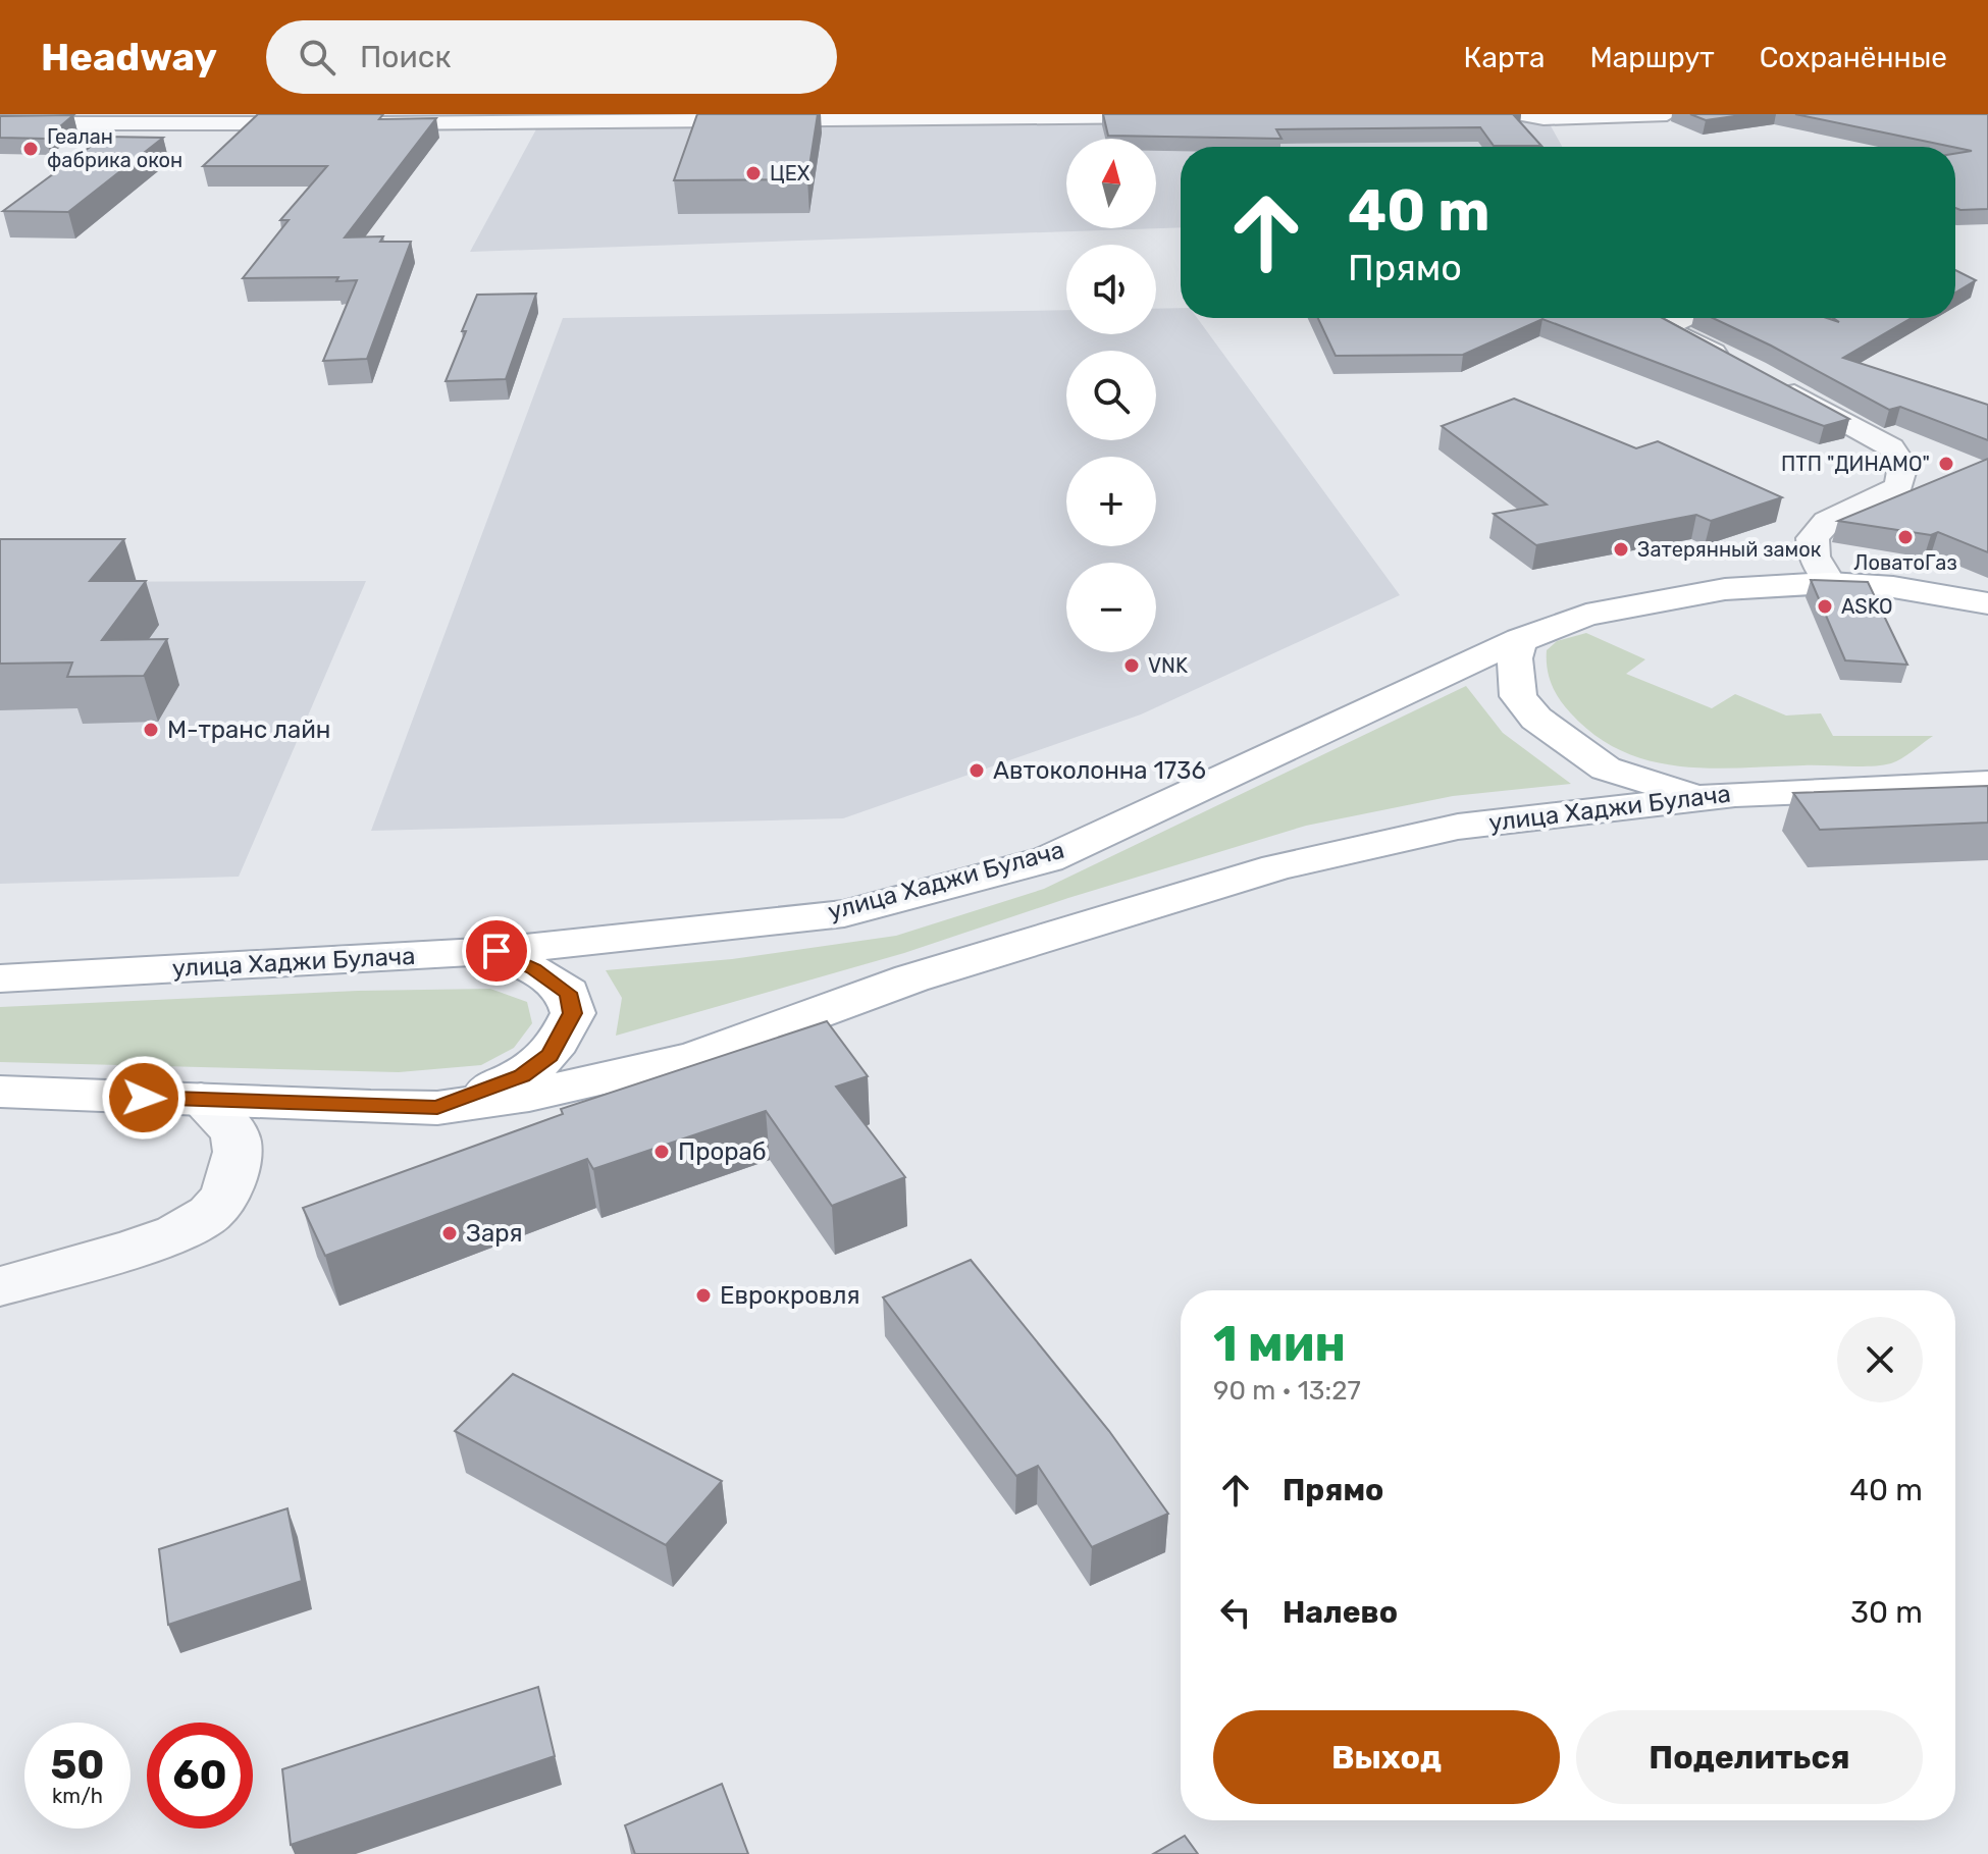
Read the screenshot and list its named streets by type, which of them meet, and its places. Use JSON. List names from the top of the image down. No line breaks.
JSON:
{"streets":{"main road":["улица Хаджи Булача"]},"places":["Геалан фабрика окон","ЦЕХ","ПТП \"ДИНАМО\"","ЛоватоГаз","Затерянный замок","ASKO","VNK","М-транс лайн","Автоколонна 1736","Прораб","Заря","Еврокровля"],"north":"top","page":{"header":"Headway","search":"Поиск","nav":["Карта","Маршрут","Сохранённые"],"map_buttons":["+","−"],"turn":["40 m","Прямо"],"heading":["1 мин","90 m · 13:27"],"list":[{"name":"Прямо","value":"40 m"},{"name":"Налево","value":"30 m"}],"buttons":["Выход","Поделиться"],"speed":"50 km/h","limit":"60"}}
